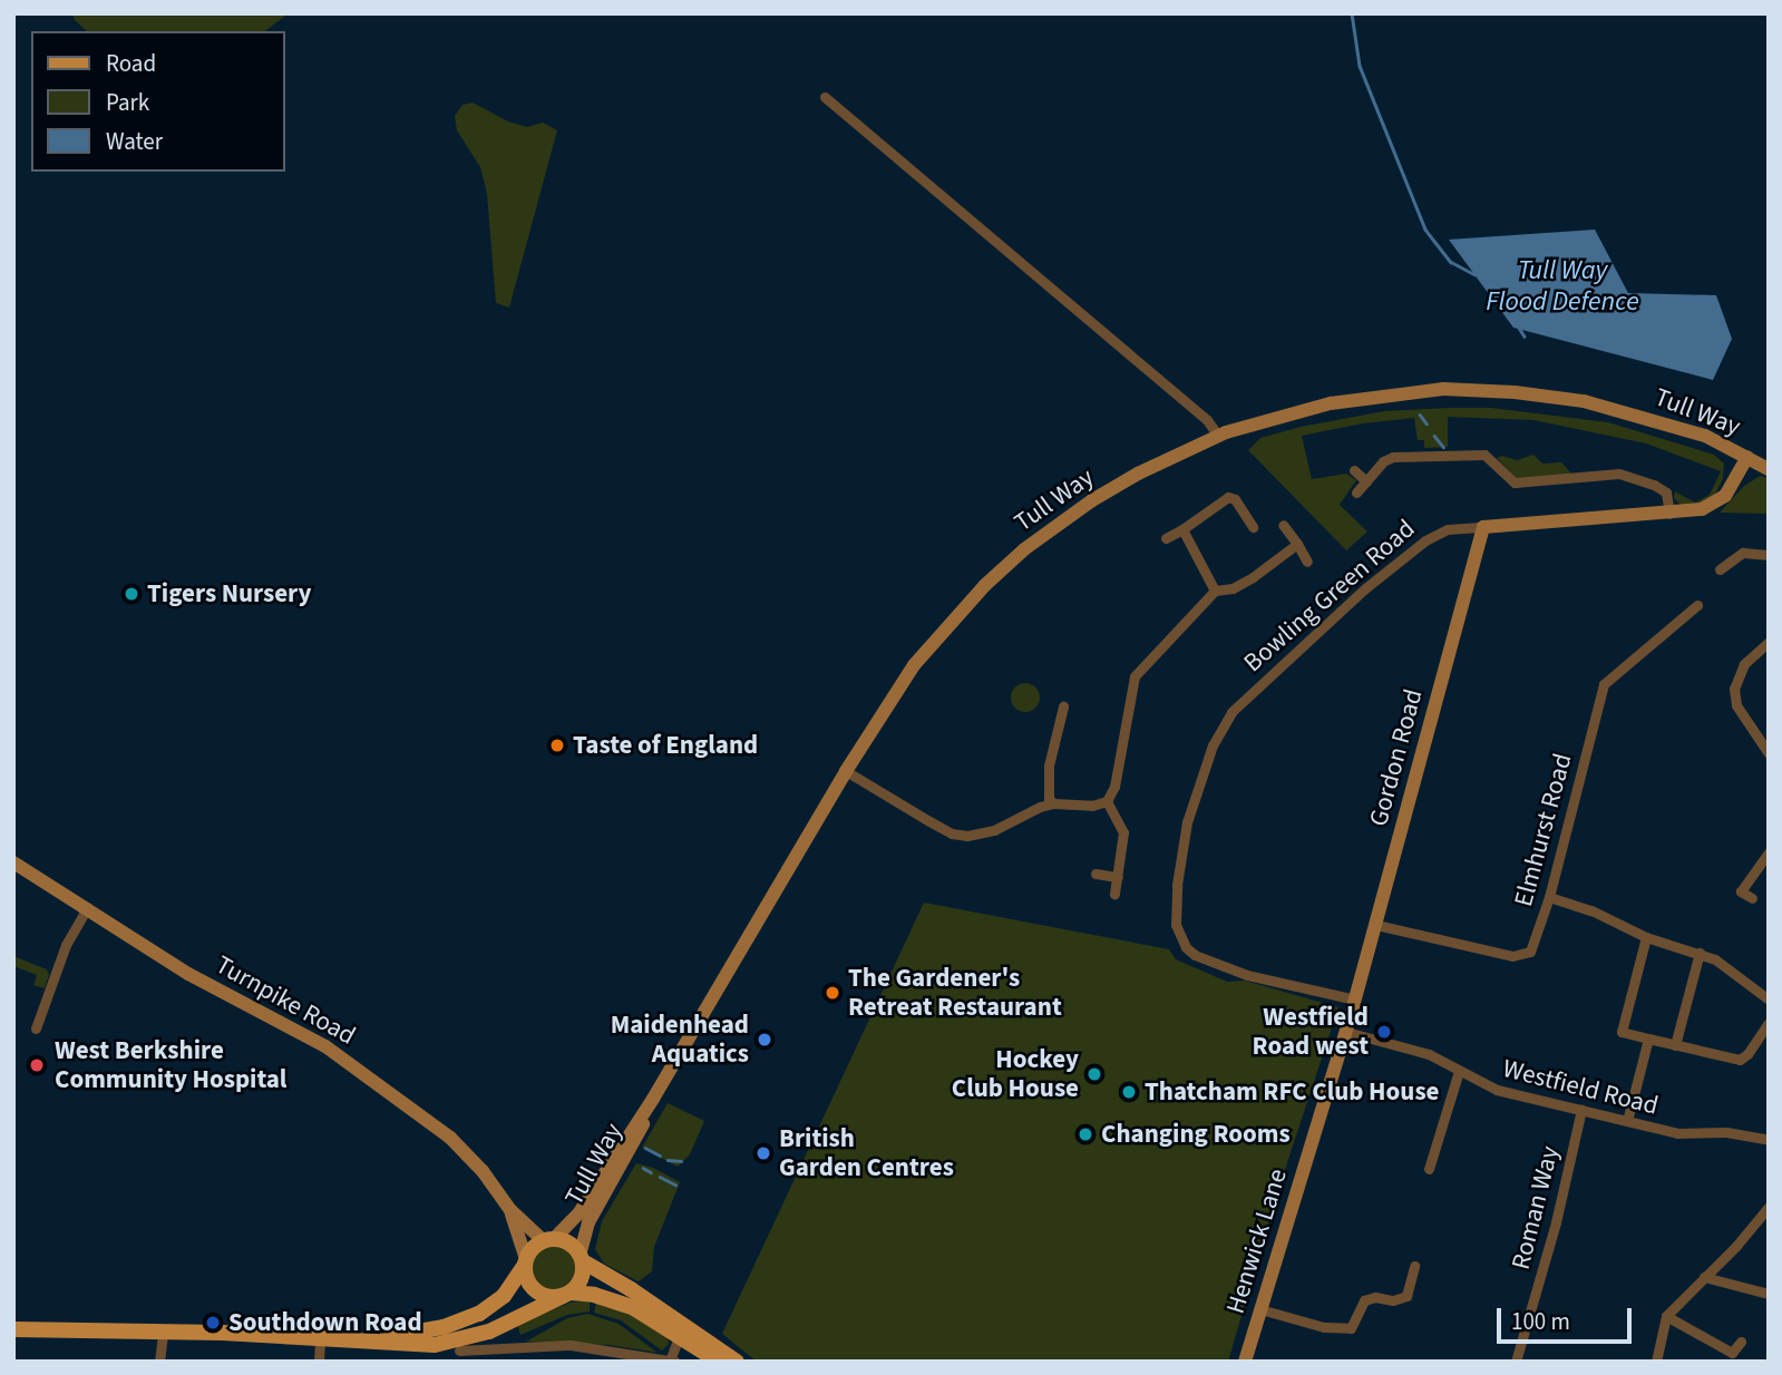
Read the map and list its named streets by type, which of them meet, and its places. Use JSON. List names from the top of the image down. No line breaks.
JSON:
{"streets":{"street":["Tull Way","Bowling Green Road","Gordon Road","Elmhurst Road","Turnpike Road","Westfield Road","Roman Way","Henwick Lane"]},"crossings":[["Tull Way","Bowling Green Road"],["Tull Way","Turnpike Road"],["Bowling Green Road","Gordon Road"],["Bowling Green Road","Henwick Lane"],["Gordon Road","Elmhurst Road"],["Gordon Road","Henwick Lane"],["Westfield Road","Roman Way"],["Westfield Road","Henwick Lane"]],"water":["Tull Way Flood Defence"],"places":["Tigers Nursery","Taste of England","The Gardener's Retreat Restaurant","Westfield Road west","Maidenhead Aquatics","West Berkshire Community Hospital","Hockey Club House","Thatcham RFC Club House","Changing Rooms","British Garden Centres","Southdown Road"],"legend":["Road","Park","Water"],"scale_bar":"100 m"}
